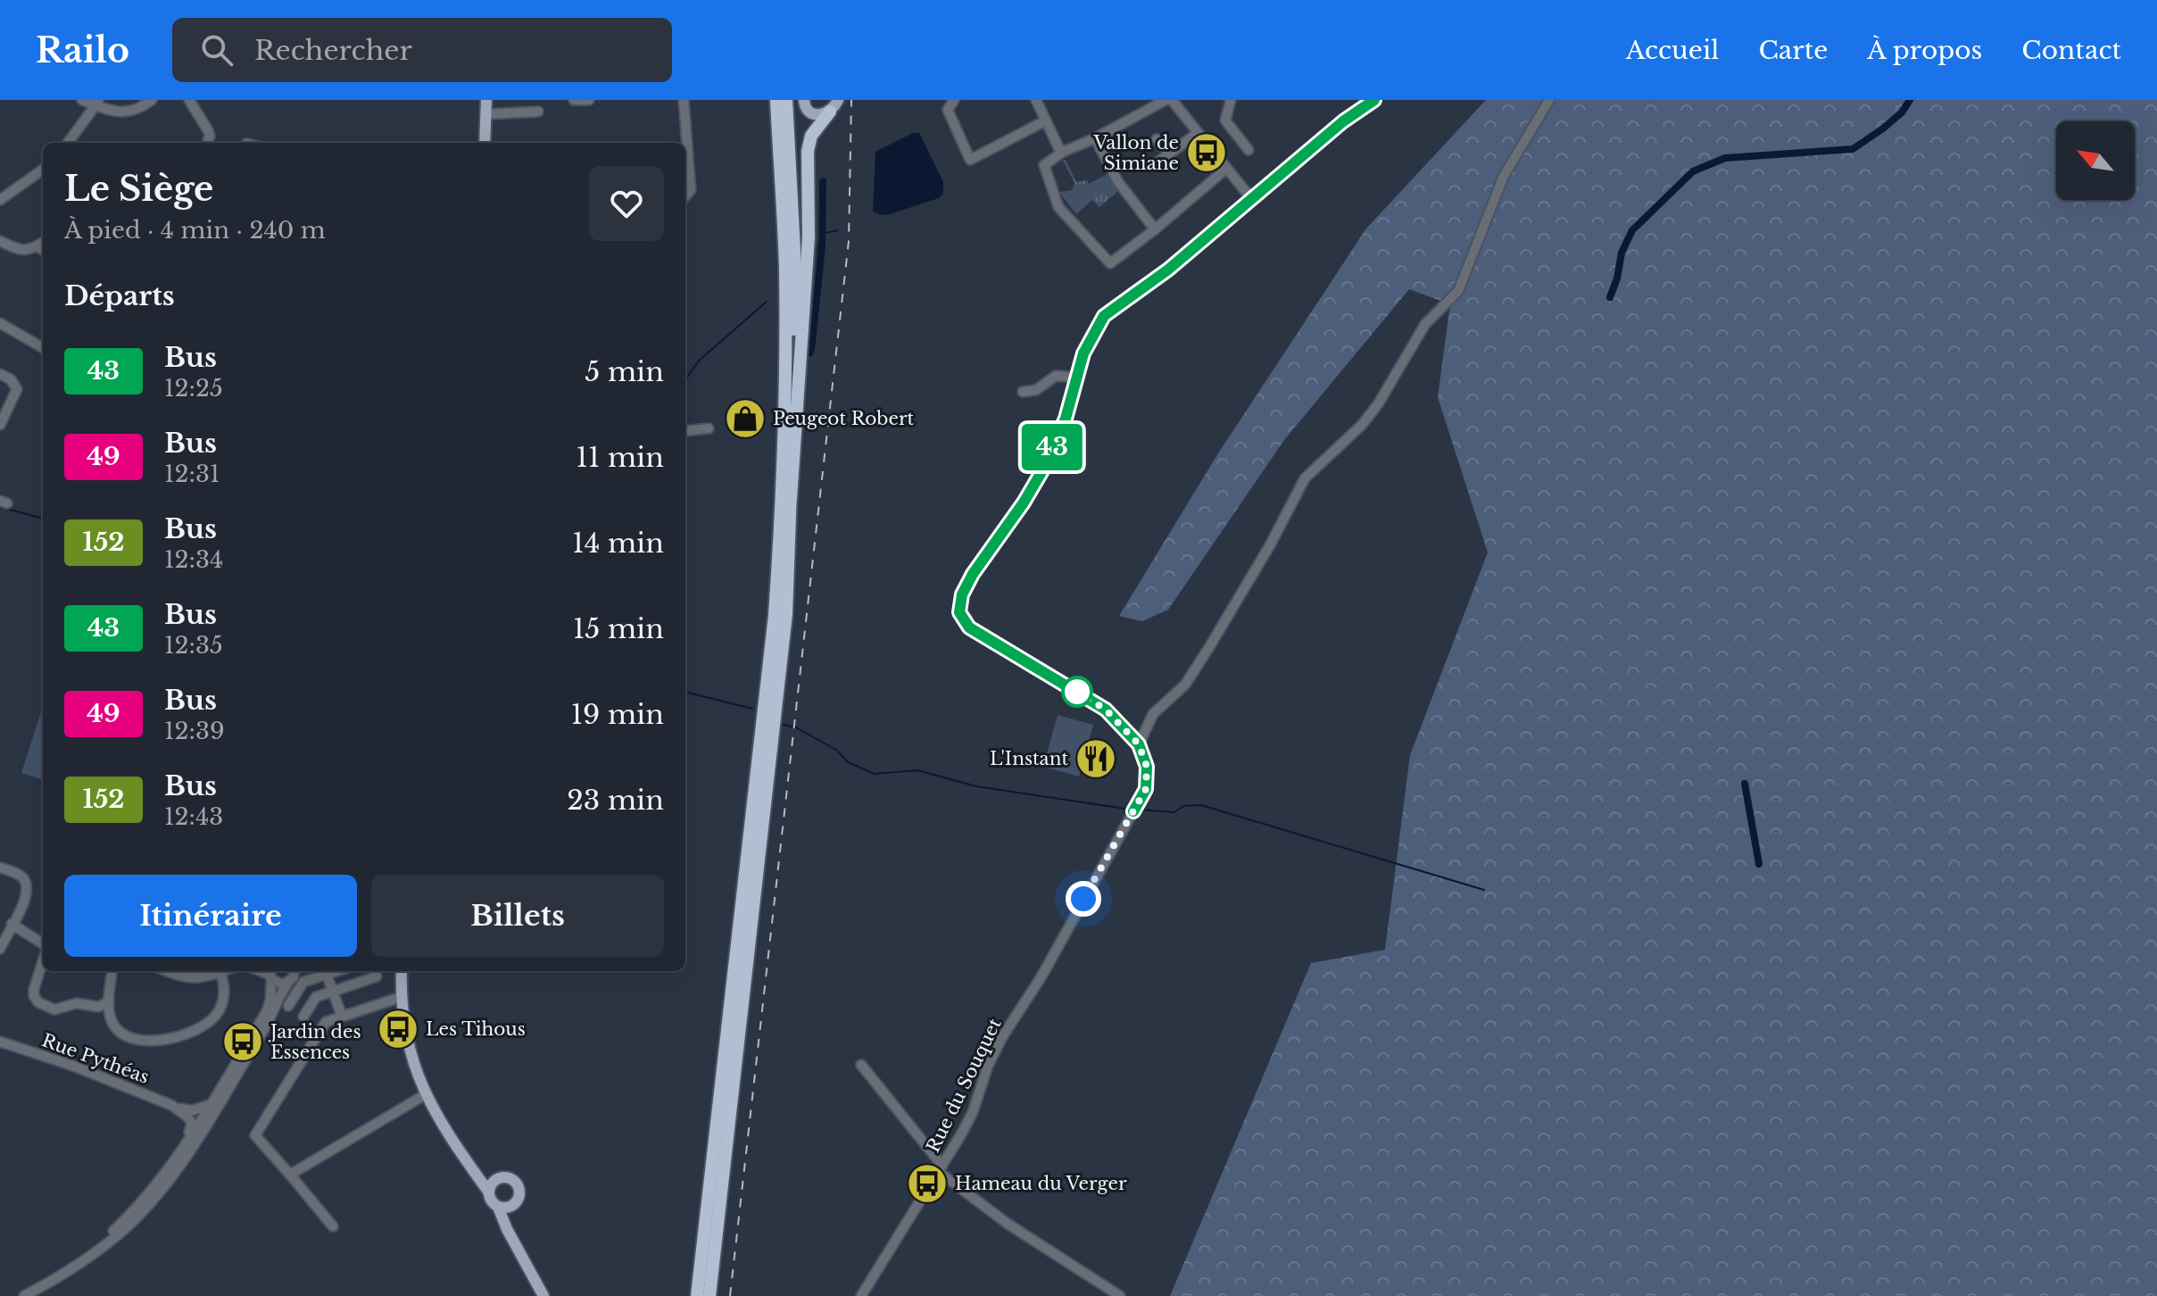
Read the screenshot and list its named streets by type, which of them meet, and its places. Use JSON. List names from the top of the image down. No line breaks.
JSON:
{"streets":{"street":["Rue Pythéas","Rue du Souquet"]},"places":{"bus stop":["Vallon de Simiane","Les Tihous","Jardin des Essences","Hameau du Verger"],"shop":["Peugeot Robert"],"restaurant":["L'Instant"]},"lines":["bus line 43"],"north":"top left","page":{"header":"Railo","search":"Rechercher","nav":["Accueil","Carte","À propos","Contact"],"on_map":"43","heading":[["Le Siège","À pied · 4 min · 240 m"],"Départs"],"list":[{"mark":"43","name":"Bus","note":"12:25","value":"5 min"},{"mark":"49","name":"Bus","note":"12:31","value":"11 min"},{"mark":"152","name":"Bus","note":"12:34","value":"14 min"},{"mark":"43","name":"Bus","note":"12:35","value":"15 min"},{"mark":"49","name":"Bus","note":"12:39","value":"19 min"},{"mark":"152","name":"Bus","note":"12:43","value":"23 min"}],"buttons":["Itinéraire","Billets"]}}
